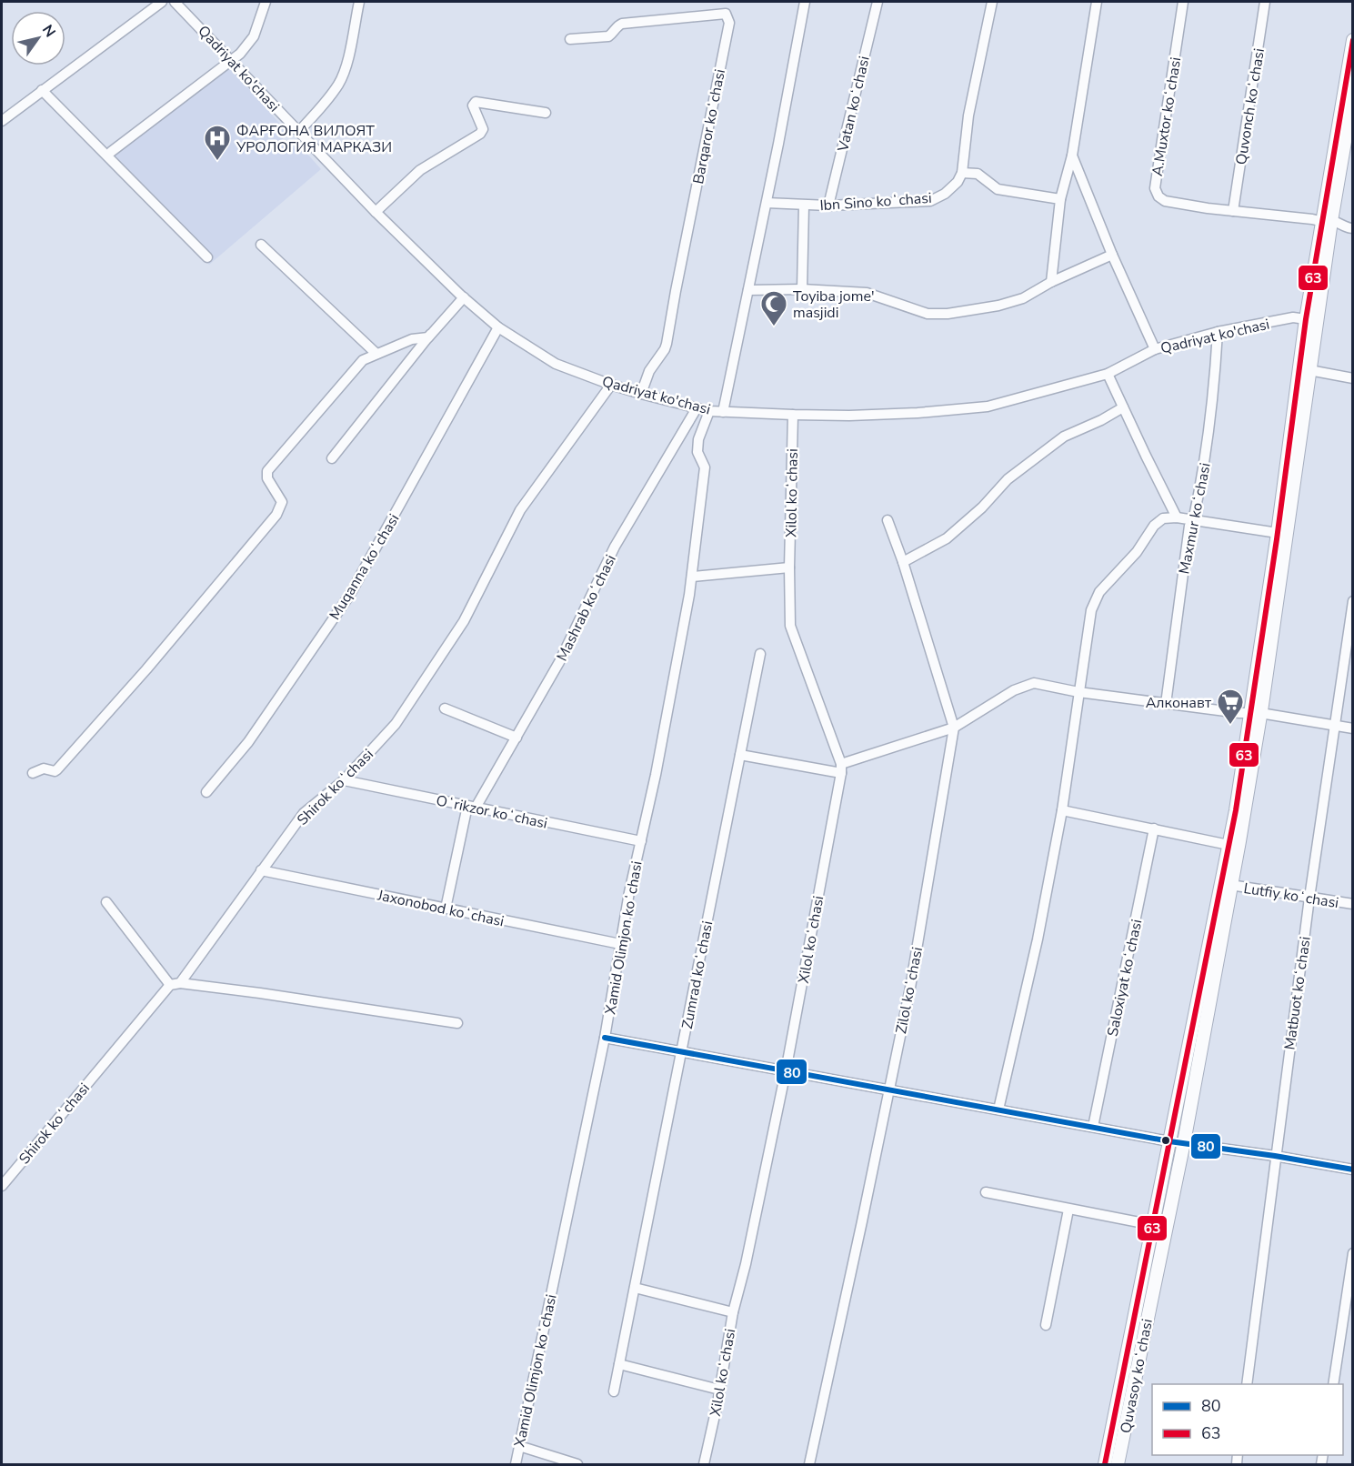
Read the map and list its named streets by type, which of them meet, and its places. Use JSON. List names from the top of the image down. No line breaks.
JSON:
{"streets":{"main road":["Quvasoy koʻchasi"],"street":["Qadriyat ko'chasi","Vatan koʻchasi","Quvonch koʻchasi","A.Muxtor koʻchasi","Barqaror koʻchasi","Ibn Sino koʻchasi","Xilol koʻchasi","Maxmur koʻchasi","Muqanna koʻchasi","Mashrab koʻchasi","Shirok koʻchasi","Oʻrikzor koʻchasi","Lutfiy koʻchasi","Jaxonobod koʻchasi","Xamid Olimjon koʻchasi","Zumrad koʻchasi","Saloxiyat koʻchasi","Zilol koʻchasi","Matbuot koʻchasi"]},"crossings":[["Qadriyat ko'chasi","Barqaror koʻchasi"],["Qadriyat ko'chasi","Xilol koʻchasi"],["Qadriyat ko'chasi","Maxmur koʻchasi"],["Qadriyat ko'chasi","Muqanna koʻchasi"],["Qadriyat ko'chasi","Mashrab koʻchasi"],["Qadriyat ko'chasi","Shirok koʻchasi"],["Qadriyat ko'chasi","Xamid Olimjon koʻchasi"],["Qadriyat ko'chasi","Quvasoy koʻchasi"],["Vatan koʻchasi","Ibn Sino koʻchasi"],["Quvonch koʻchasi","A.Muxtor koʻchasi"],["A.Muxtor koʻchasi","Quvasoy koʻchasi"],["Mashrab koʻchasi","Oʻrikzor koʻchasi"],["Mashrab koʻchasi","Jaxonobod koʻchasi"],["Shirok koʻchasi","Oʻrikzor koʻchasi"],["Shirok koʻchasi","Jaxonobod koʻchasi"],["Oʻrikzor koʻchasi","Xamid Olimjon koʻchasi"],["Lutfiy koʻchasi","Matbuot koʻchasi"],["Lutfiy koʻchasi","Quvasoy koʻchasi"],["Jaxonobod koʻchasi","Xamid Olimjon koʻchasi"]],"places":{"hospital":["ФАРҒОНА ВИЛОЯТ УРОЛОГИЯ МАРКАЗИ"],"mosque":["Toyiba jome' masjidi"],"supermarket":["Алконавт"]},"lines":["transit line 63","transit line 80"],"legend":["80","63"],"north":"top right"}
